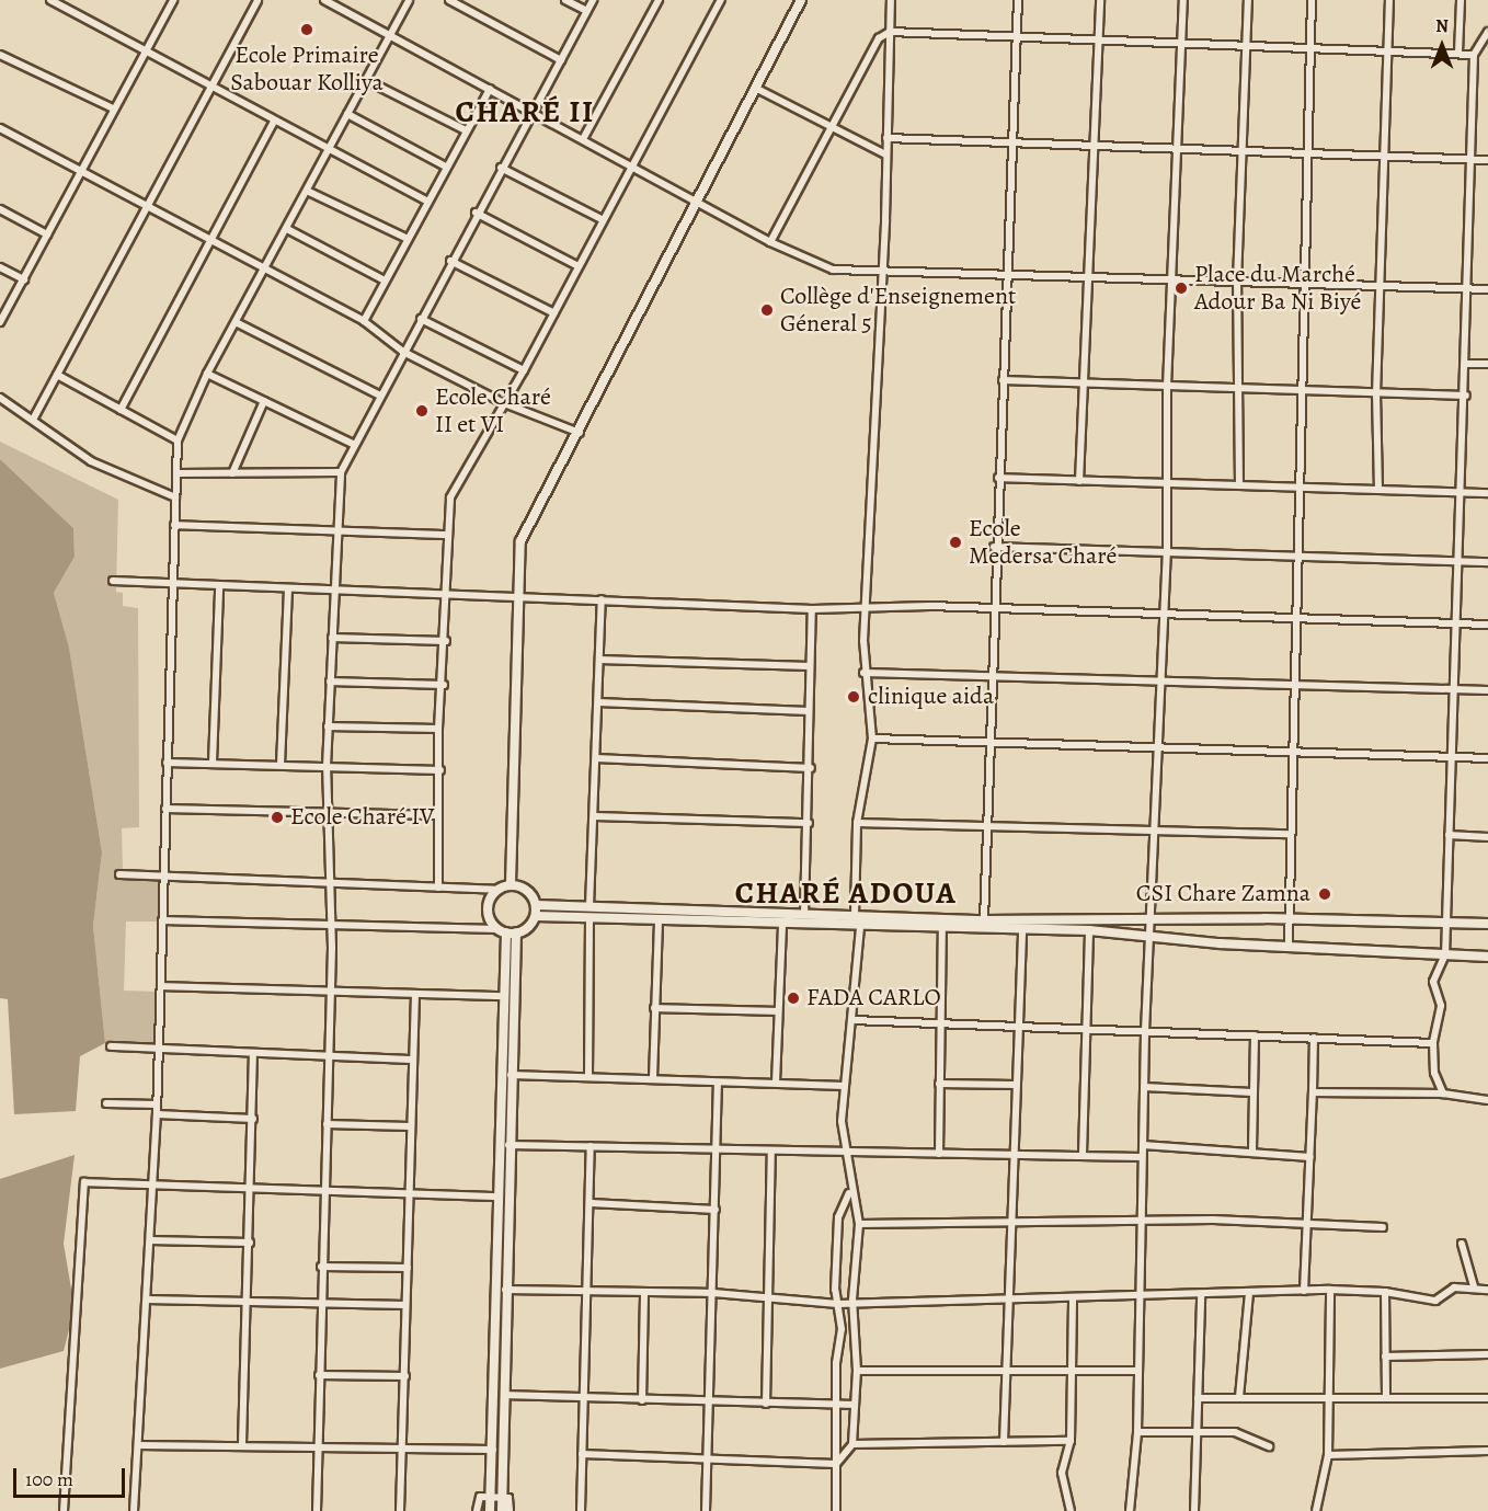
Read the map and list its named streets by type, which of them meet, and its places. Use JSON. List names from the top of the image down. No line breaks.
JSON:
{"districts":["CHARÉ II","CHARÉ ADOUA"],"places":["Ecole Primaire Sabouar Kolliya","Place du Marché Adour Ba Ni Biyé","Collège d'Enseignement Géneral 5","Ecole Charé II et VI","Ecole Medersa Charé","clinique aida","Ecole Charé IV","CSI Chare Zamna","FADA CARLO"],"scale_bar":"100 m","north":"top"}
